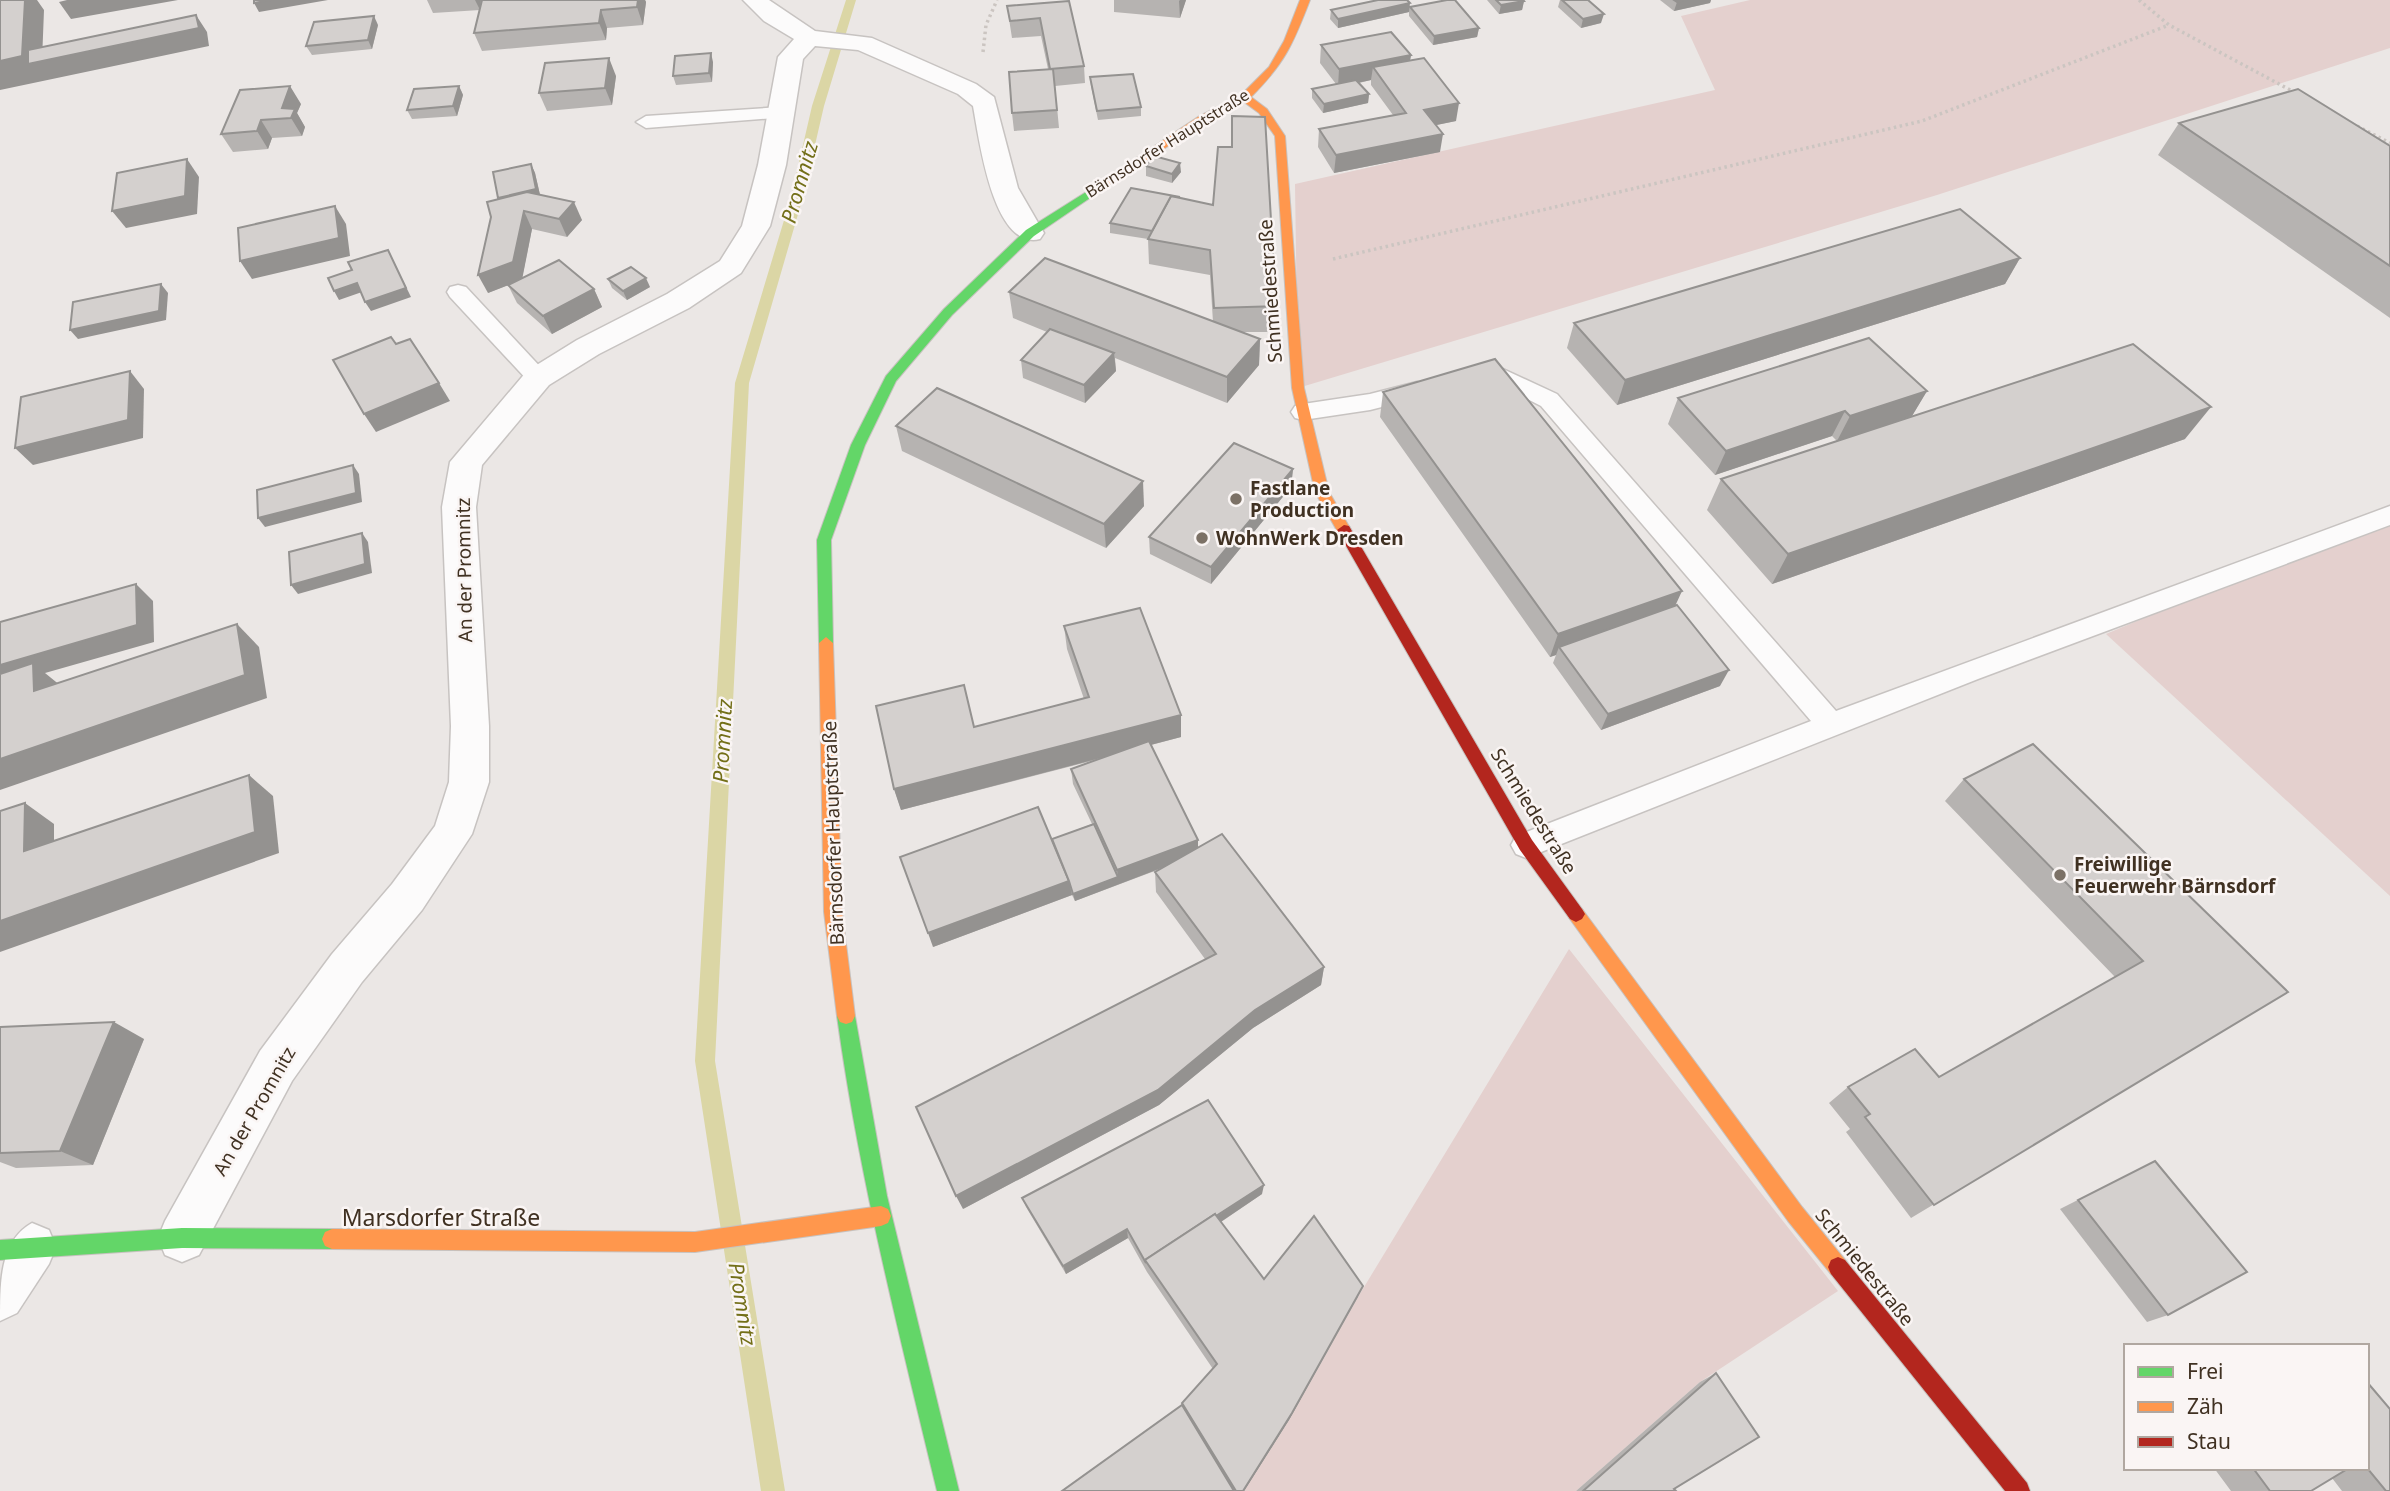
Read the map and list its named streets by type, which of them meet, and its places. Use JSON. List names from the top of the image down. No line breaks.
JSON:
{"streets":{"main road":["Bärnsdorfer Hauptstraße","Schmiedestraße","Marsdorfer Straße"],"street":["An der Promnitz"]},"crossings":[["Bärnsdorfer Hauptstraße","Schmiedestraße"],["Bärnsdorfer Hauptstraße","Marsdorfer Straße"],["An der Promnitz","Marsdorfer Straße"]],"water":["Promnitz"],"places":["Fastlane Production","WohnWerk Dresden","Freiwillige Feuerwehr Bärnsdorf"],"legend":["Frei","Zäh","Stau"]}
